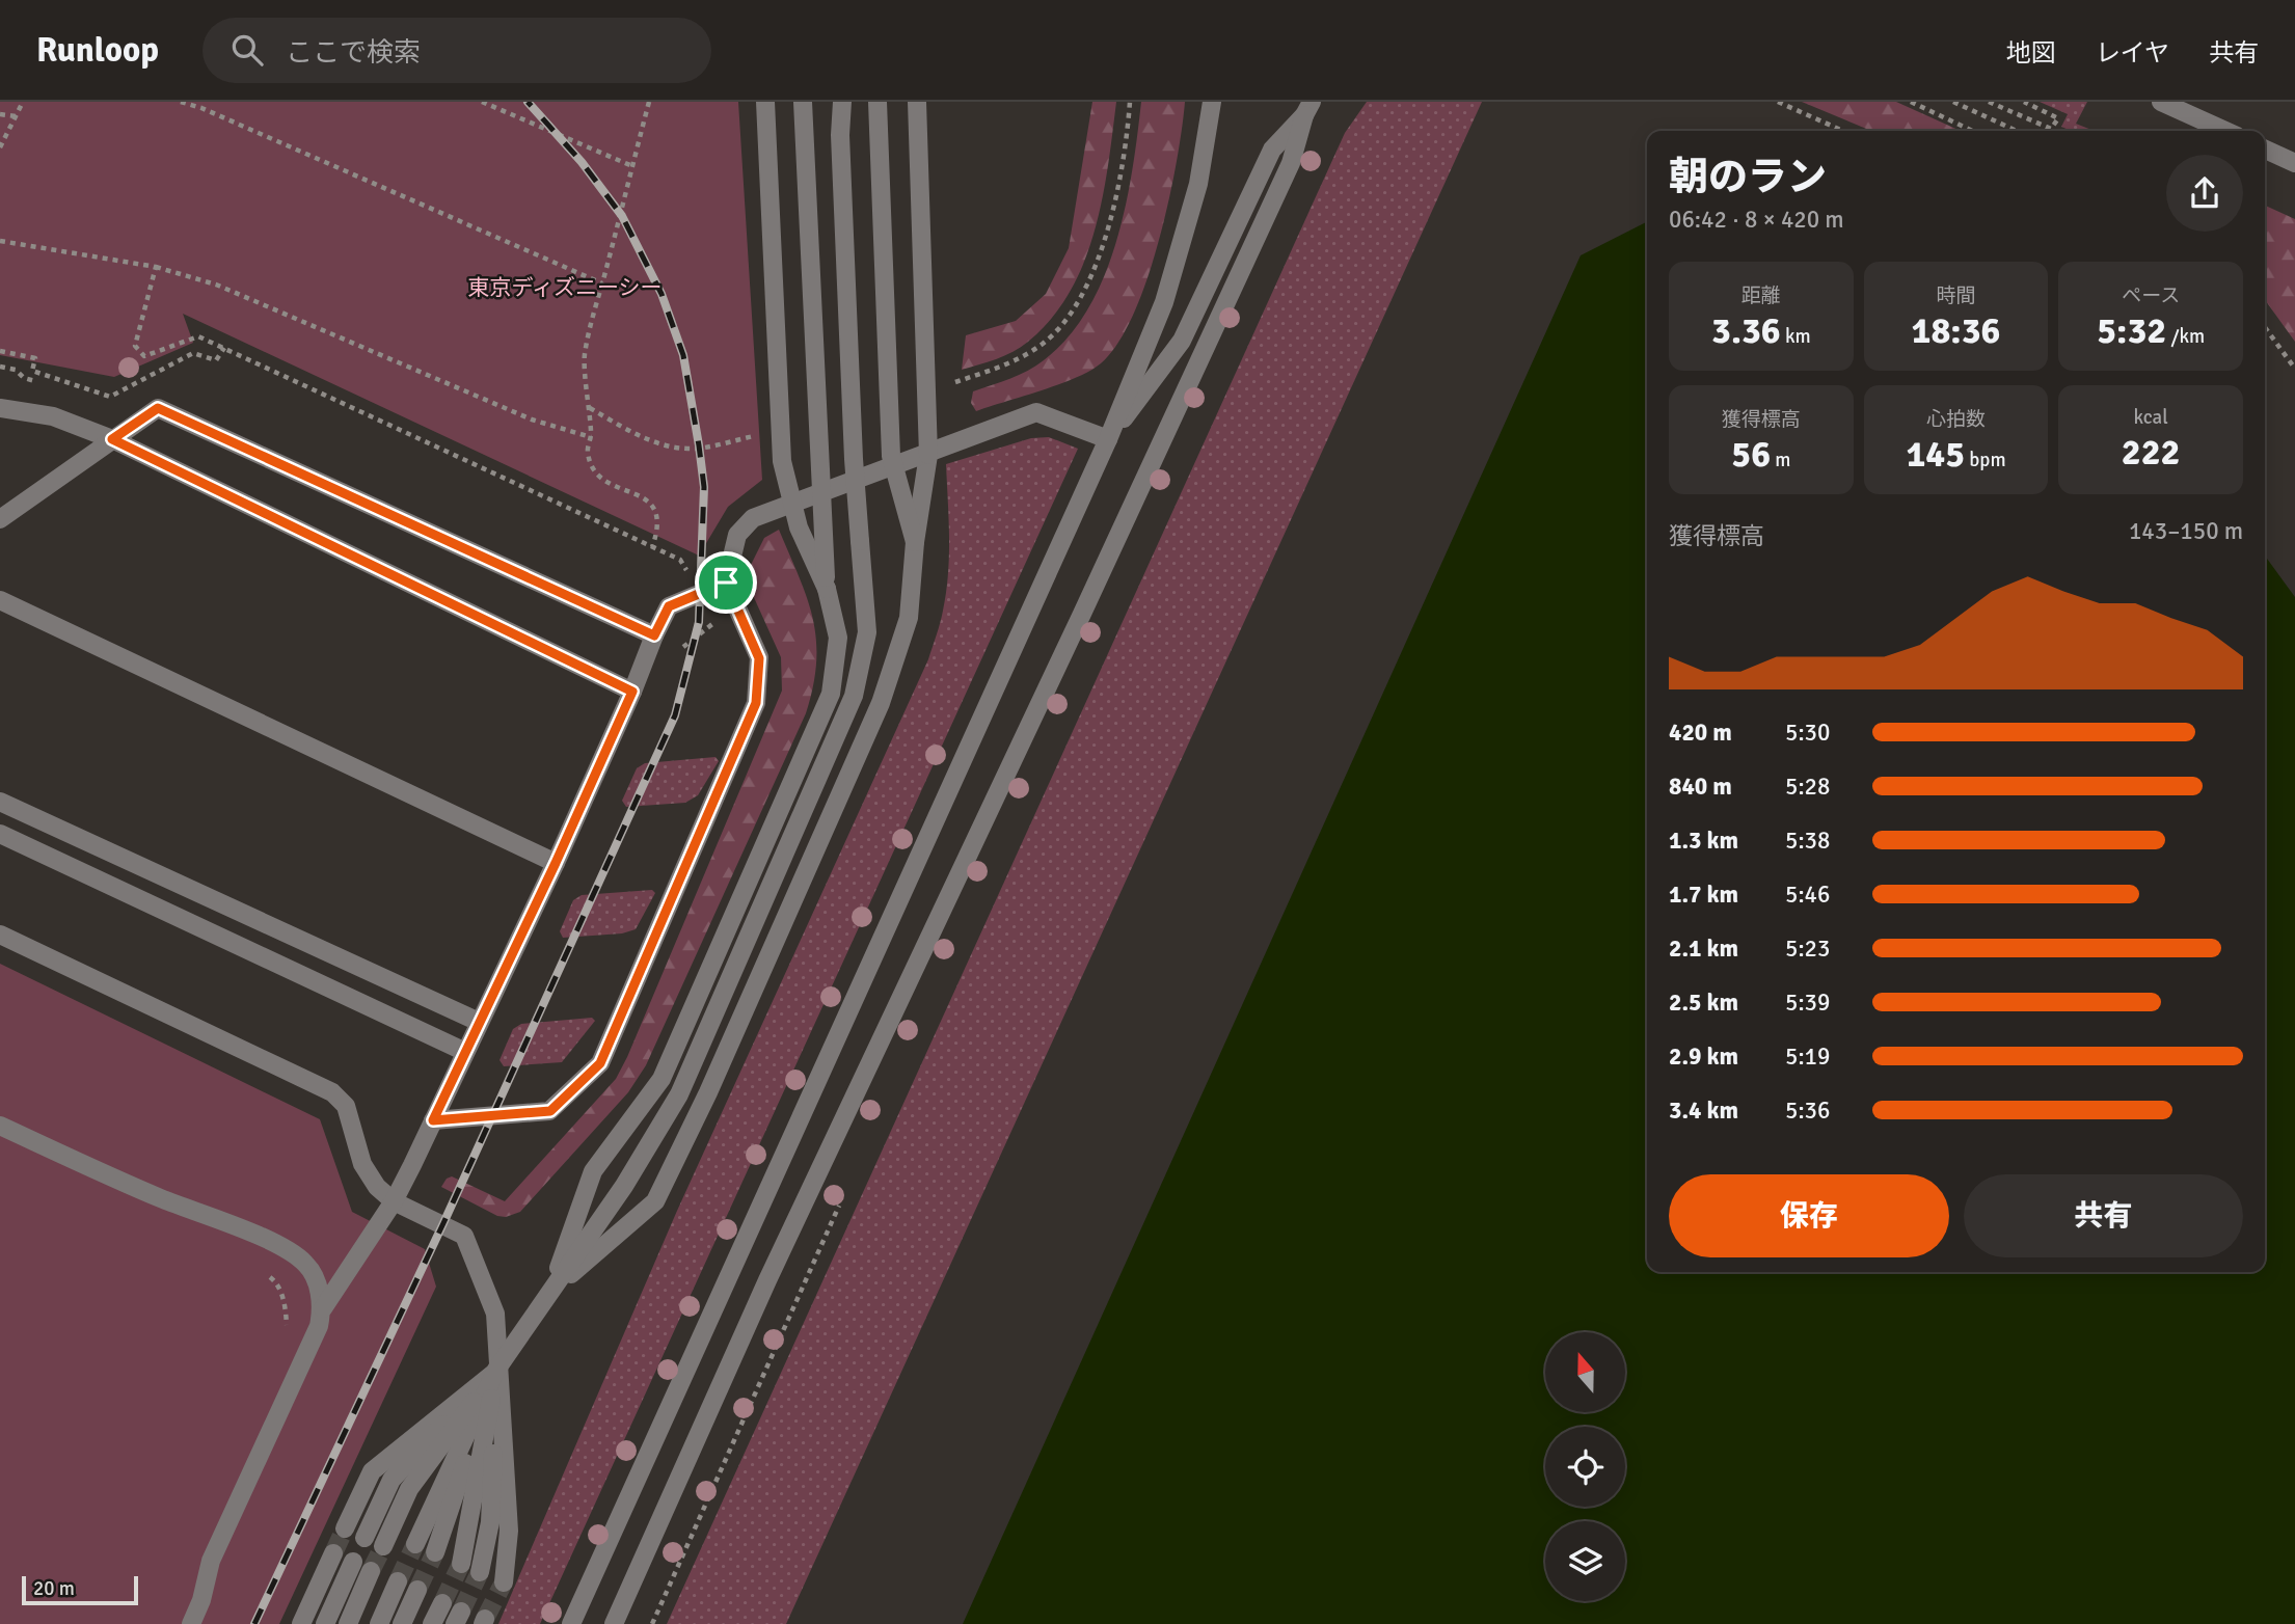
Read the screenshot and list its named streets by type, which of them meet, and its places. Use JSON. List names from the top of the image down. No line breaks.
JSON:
{"parks":["東京ディズニーシー"],"scale_bar":"20 m","north":"top","page":{"header":"Runloop","search":"ここで検索","nav":["地図","レイヤ","共有"],"heading":["朝のラン","06:42 · 8 × 420 m"],"stats":[["距離","3.36 km"],["時間","18:36"],["ペース","5:32 /km"],["獲得標高","56 m"],["心拍数","145 bpm"],["kcal","222"]],"chart":["獲得標高","143–150 m"],"list":[{"name":"420 m","note":"5:30"},{"name":"840 m","note":"5:28"},{"name":"1.3 km","note":"5:38"},{"name":"1.7 km","note":"5:46"},{"name":"2.1 km","note":"5:23"},{"name":"2.5 km","note":"5:39"},{"name":"2.9 km","note":"5:19"},{"name":"3.4 km","note":"5:36"}],"buttons":["保存","共有"],"scale":"20 m"}}
